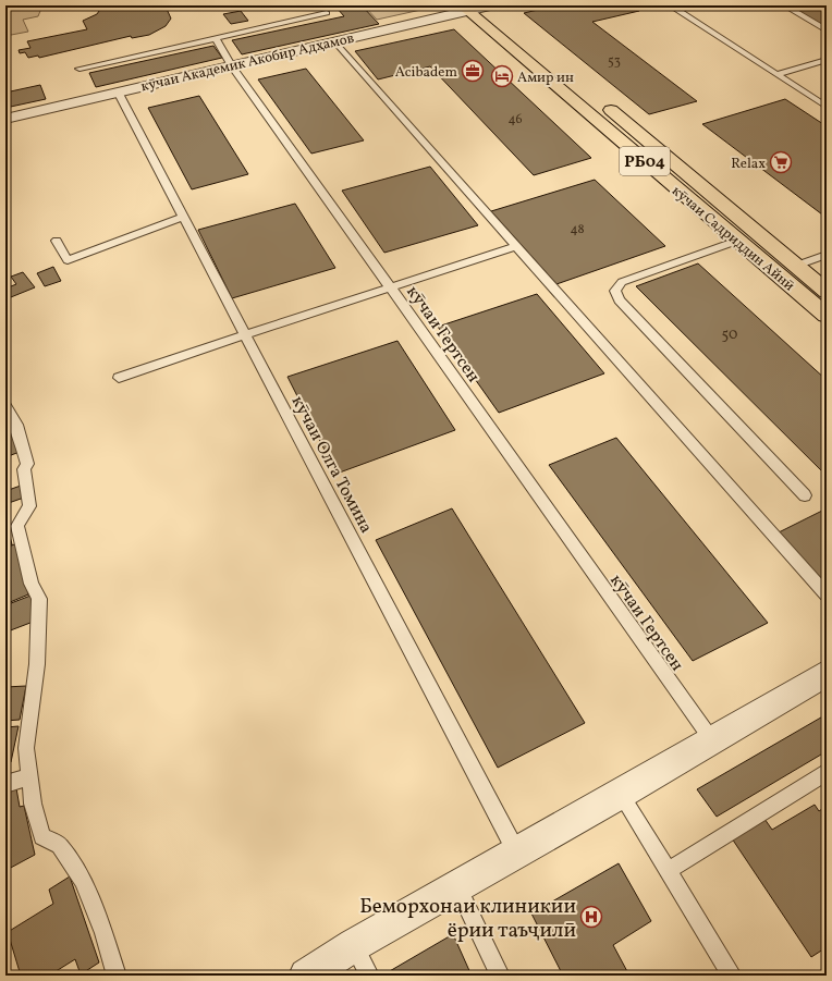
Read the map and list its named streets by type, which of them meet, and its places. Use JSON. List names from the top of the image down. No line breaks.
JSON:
{"streets":{"highway":["РБ04","кӯчаи Садриддин Айнӣ"],"street":["кӯчаи Академик Акобир Адҳамов"],"lane":["кӯчаи Гертсен","кӯчаи Олга Томина"]},"crossings":[["кӯчаи Академик Акобир Адҳамов","кӯчаи Садриддин Айнӣ"],["кӯчаи Академик Акобир Адҳамов","кӯчаи Гертсен"],["кӯчаи Академик Акобир Адҳамов","кӯчаи Олга Томина"]],"places":{"office":["Acibadem"],"hotel":["Амир ин"],"supermarket":["Relax"],"hospital":["Беморхонаи клиникии ёрии таъҷилӣ"]},"house_numbers":["53","46","48","50"]}
